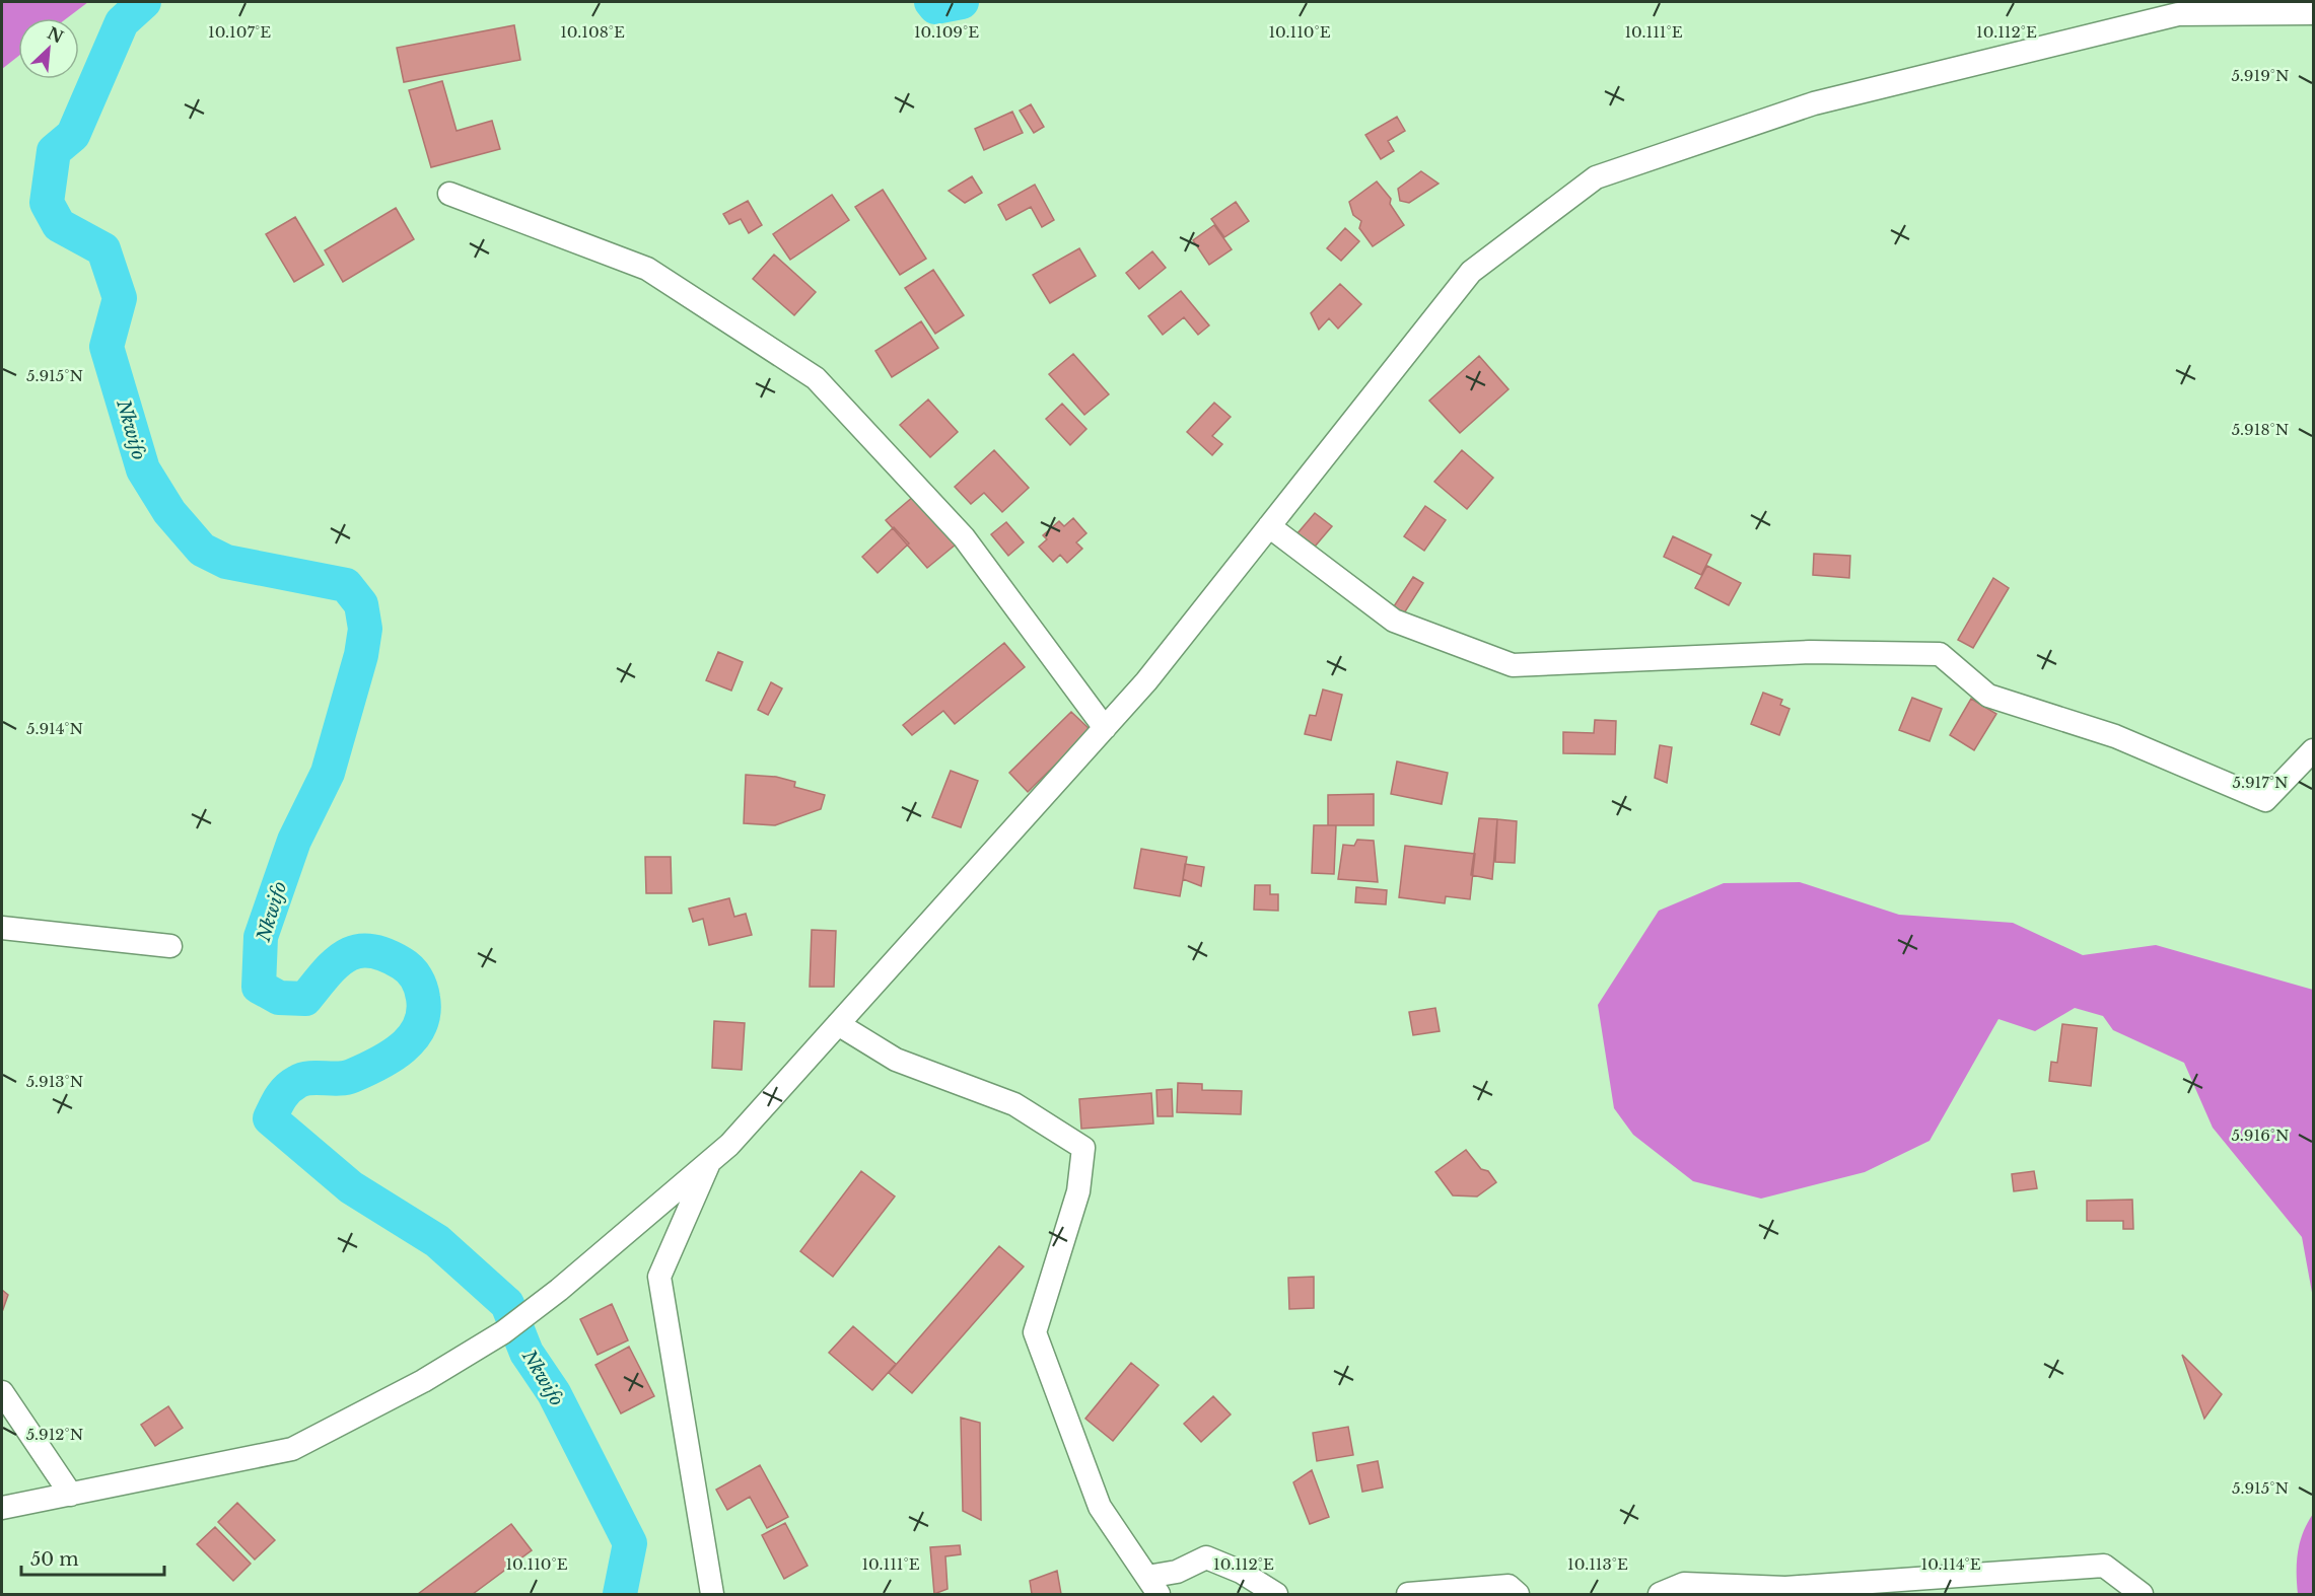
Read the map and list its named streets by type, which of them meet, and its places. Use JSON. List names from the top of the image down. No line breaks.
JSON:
{"water":["Nkwifo"],"scale_bar":"50 m","north":"top right","coordinates":["10.107°E","10.108°E","10.109°E","10.110°E","10.111°E","10.112°E","5.919°N","5.915°N","5.918°N","5.914°N","5.917°N","5.913°N","5.916°N","5.912°N","10.113°E","10.114°E"]}
